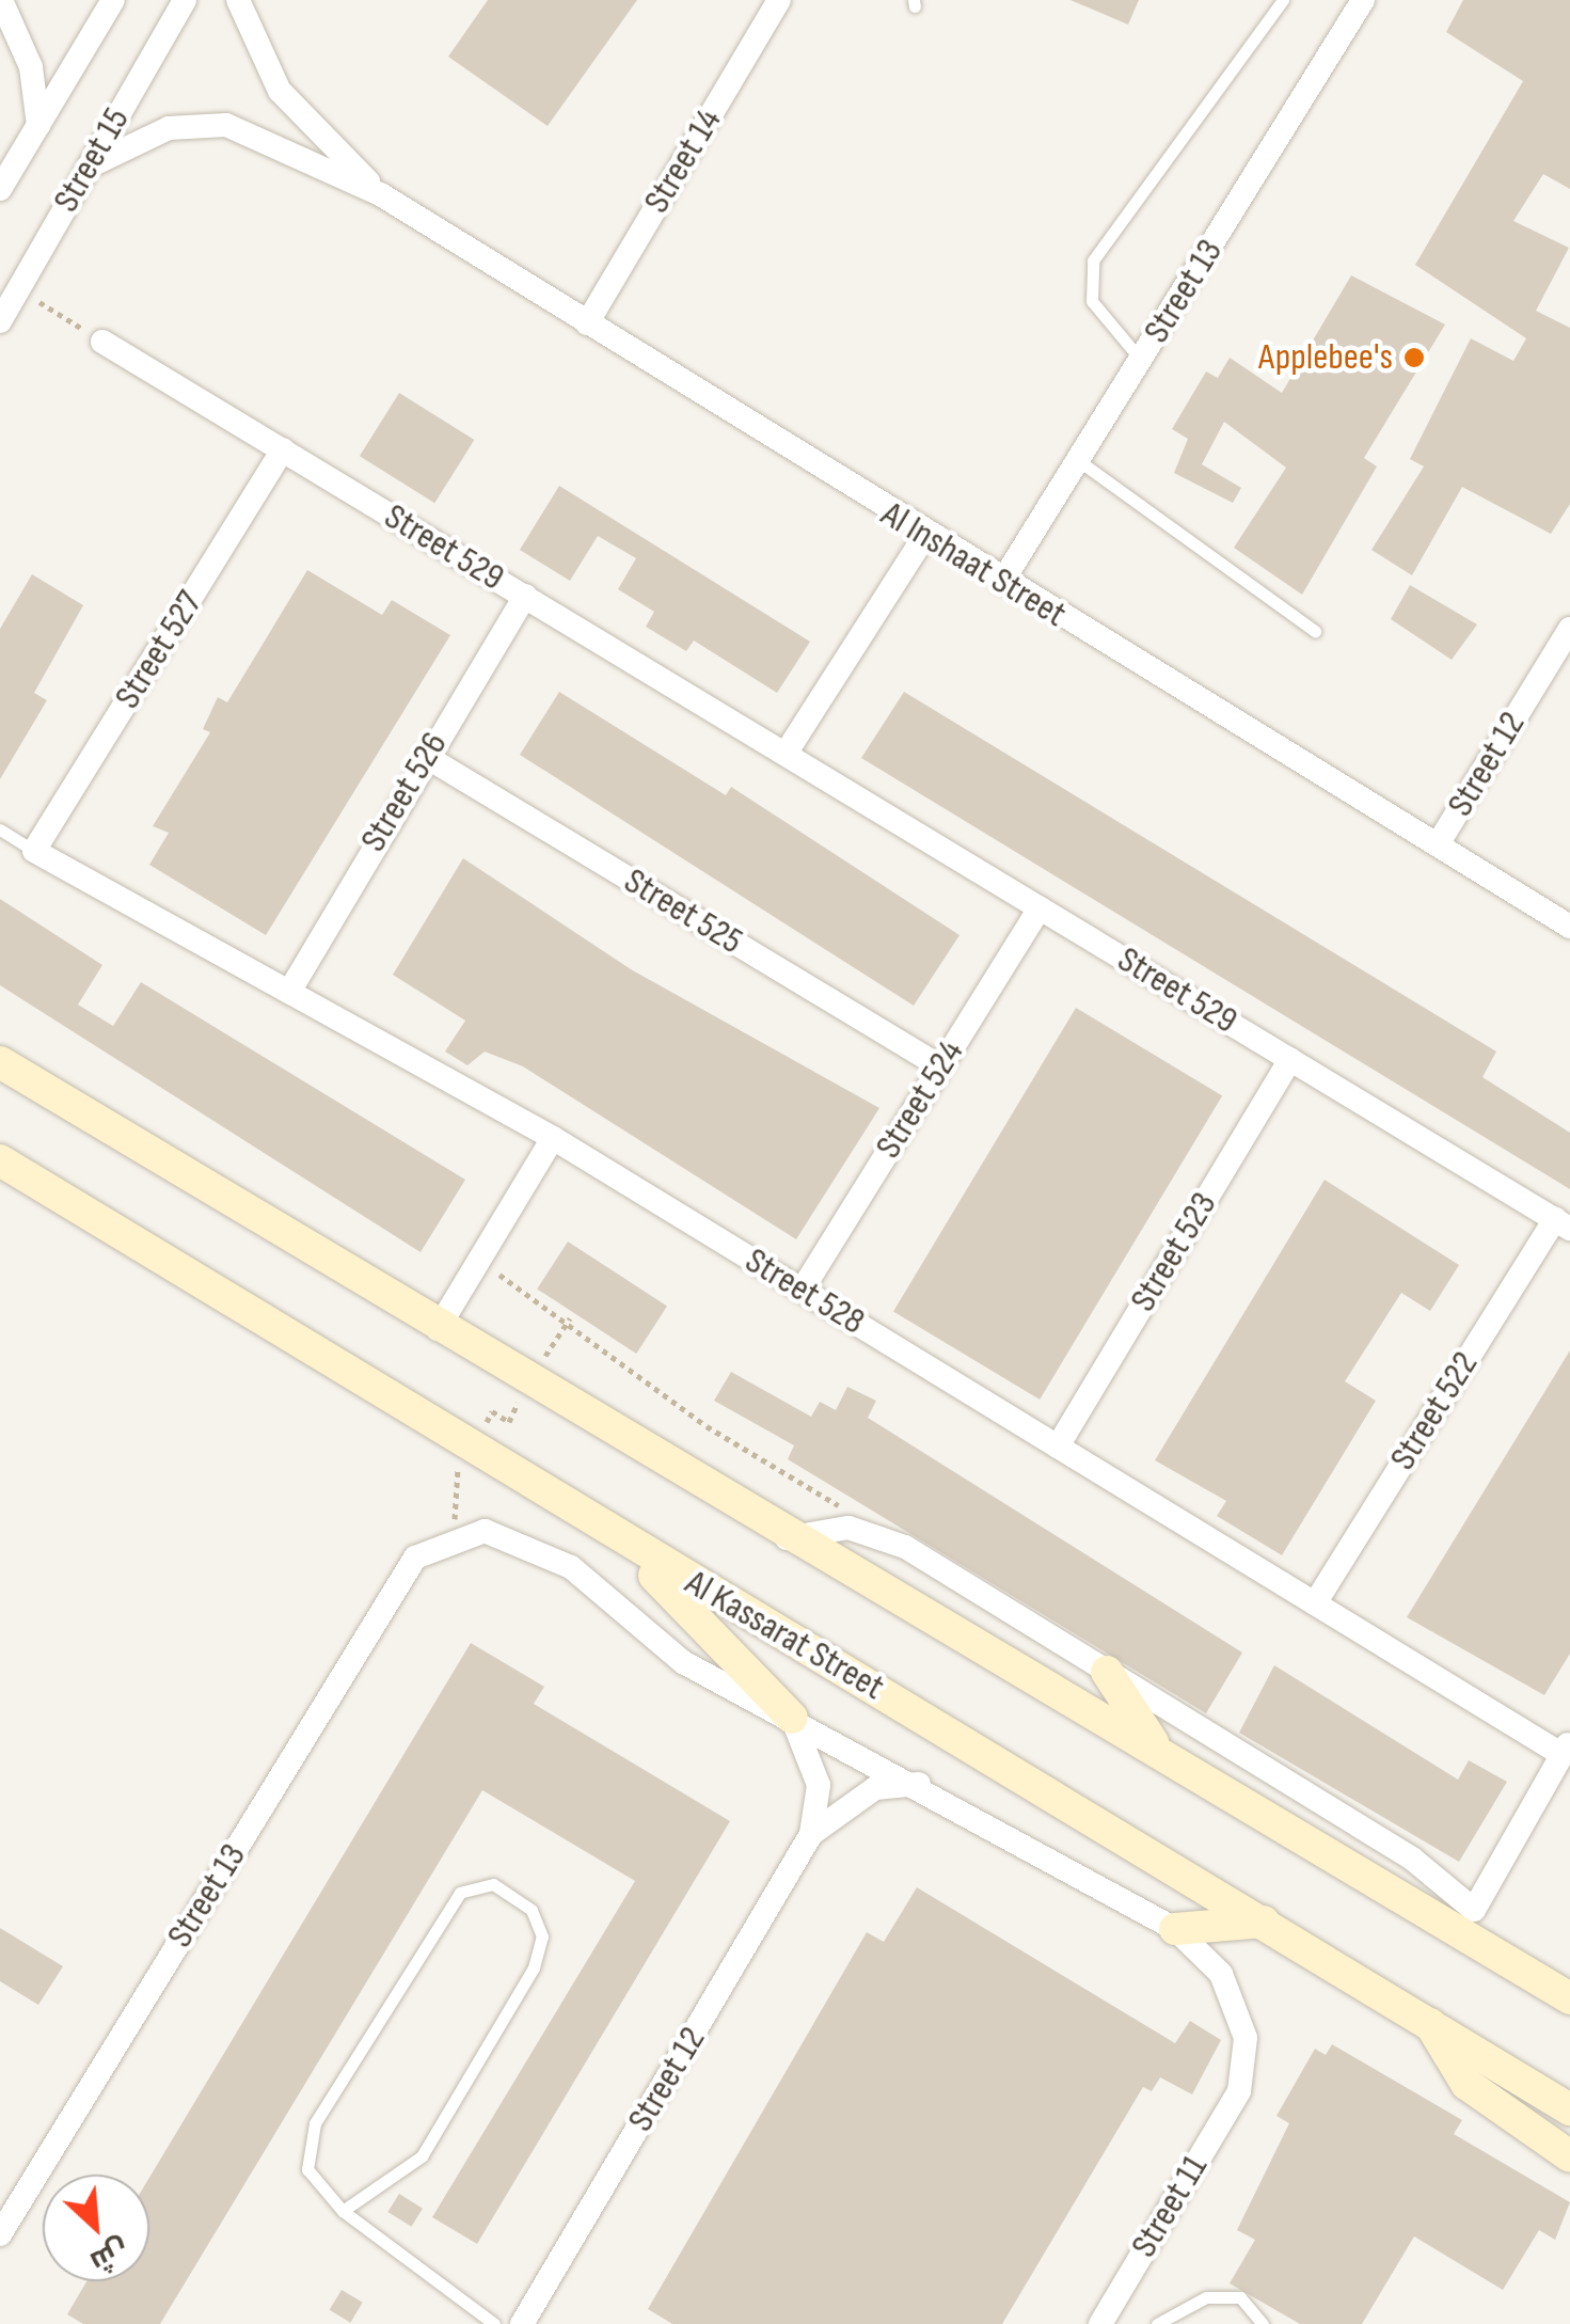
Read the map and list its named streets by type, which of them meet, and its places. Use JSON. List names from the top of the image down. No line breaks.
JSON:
{"streets":{"street":["Street 15","Street 14","Street 13","Street 529","Al Inshaat Street","Street 527","Street 12","Street 526","Street 525","Street 524","Street 523","Street 528","Street 522","Al Kassarat Street","Street 11"]},"crossings":[["Street 15","Al Inshaat Street"],["Street 14","Al Inshaat Street"],["Street 13","Al Inshaat Street"],["Street 13","Al Kassarat Street"],["Street 529","Street 527"],["Street 529","Street 526"],["Street 529","Street 524"],["Street 529","Street 523"],["Street 529","Street 522"],["Al Inshaat Street","Street 12"],["Street 527","Street 528"],["Street 12","Al Kassarat Street"],["Street 526","Street 525"],["Street 526","Street 528"],["Street 525","Street 524"],["Street 524","Street 528"],["Street 523","Street 528"],["Street 528","Street 522"],["Al Kassarat Street","Street 11"]],"places":["Applebee's"],"north":"bottom right"}
